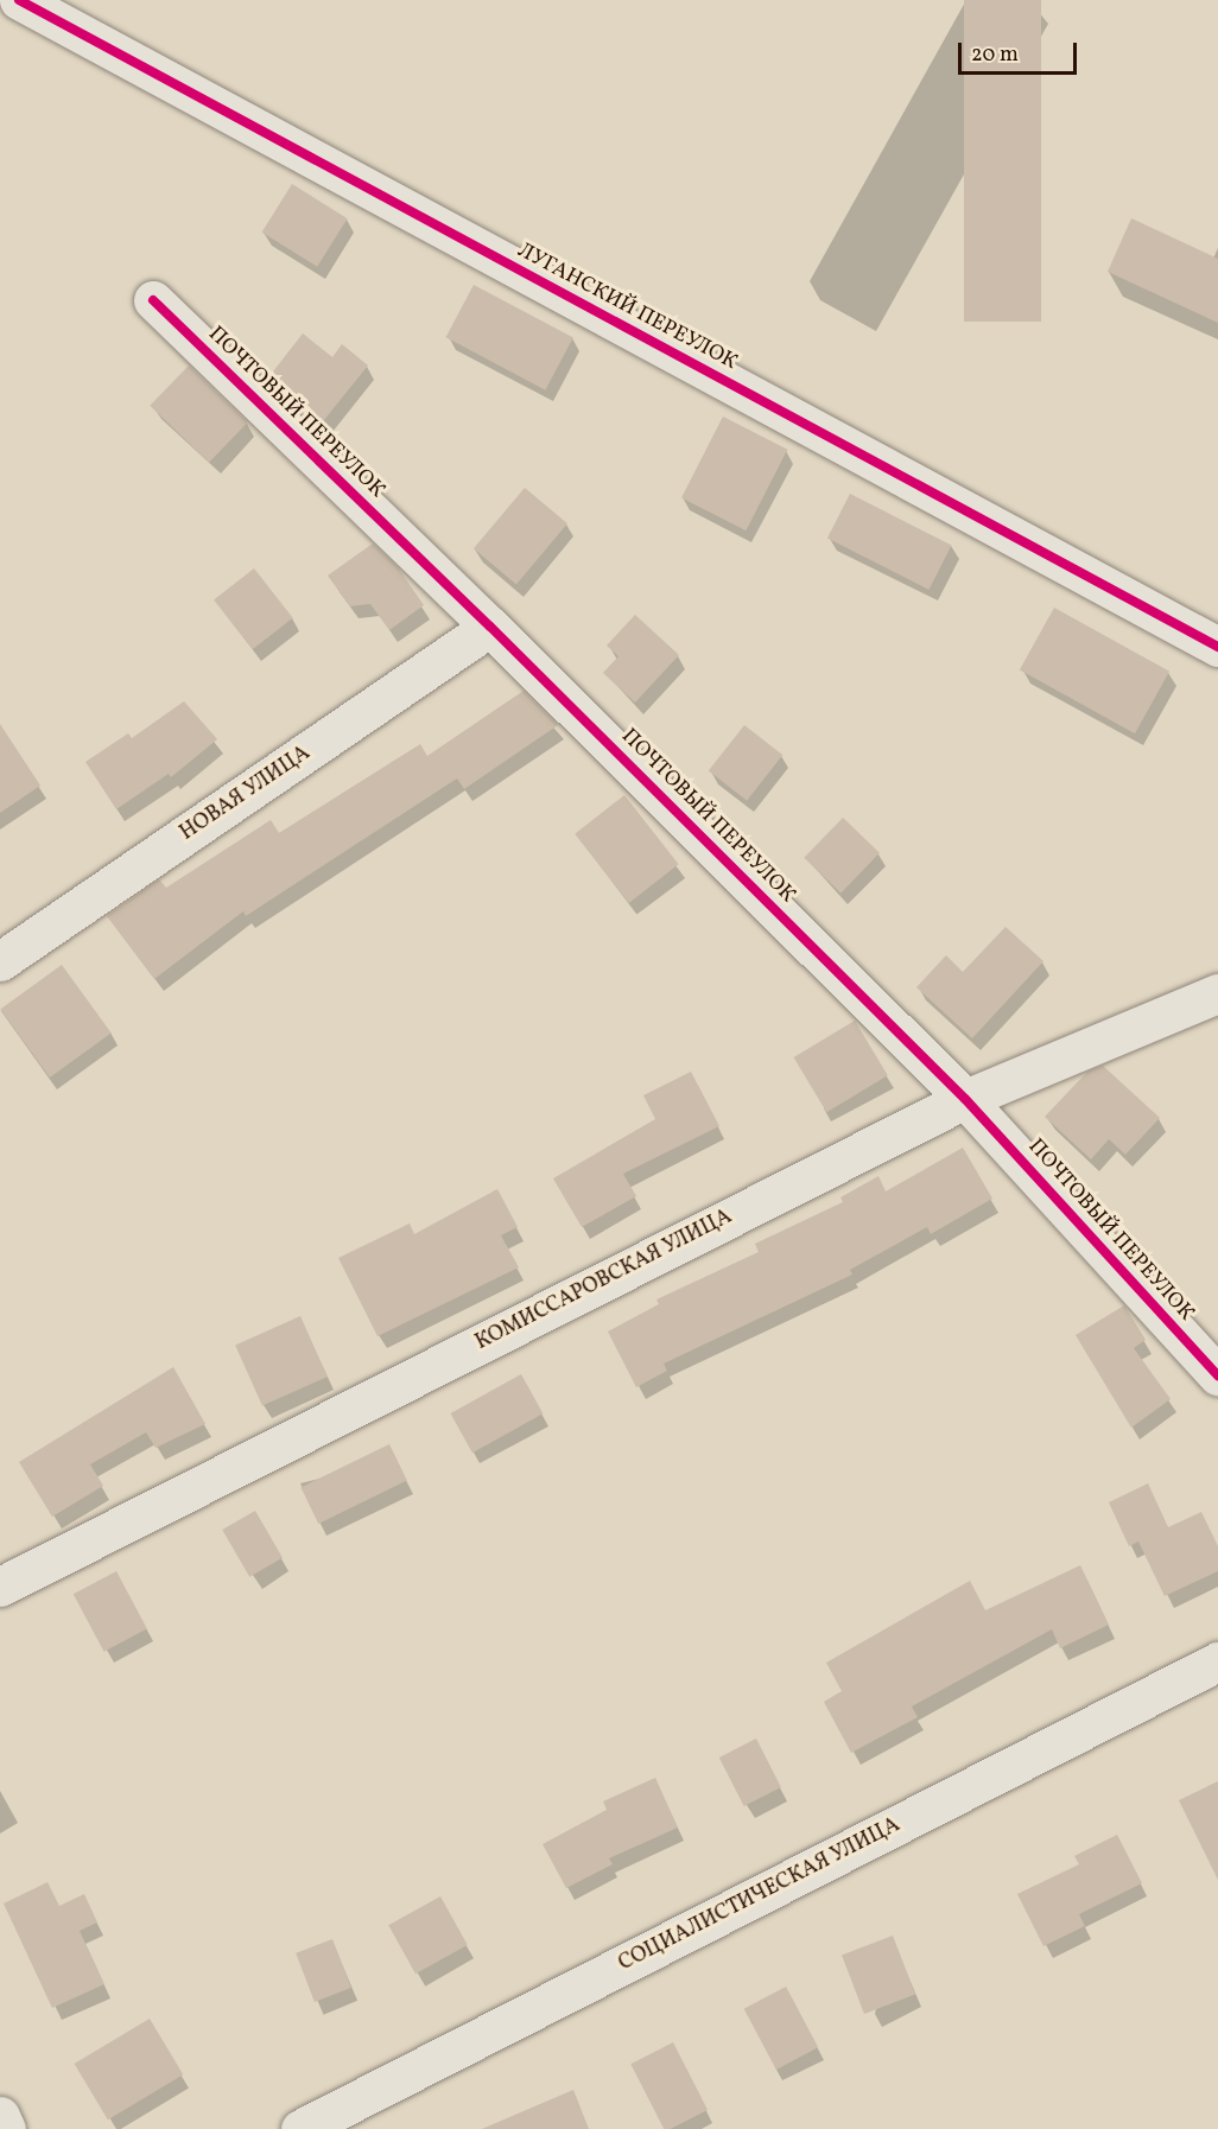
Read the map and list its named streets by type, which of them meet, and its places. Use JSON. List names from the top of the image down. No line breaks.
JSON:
{"streets":{"street":["ЛУГАНСКИЙ ПЕРЕУЛОК","ПОЧТОВЫЙ ПЕРЕУЛОК","НОВАЯ УЛИЦА","КОМИССАРОВСКАЯ УЛИЦА","СОЦИАЛИСТИЧЕСКАЯ УЛИЦА"]},"crossings":[["ПОЧТОВЫЙ ПЕРЕУЛОК","НОВАЯ УЛИЦА"],["ПОЧТОВЫЙ ПЕРЕУЛОК","КОМИССАРОВСКАЯ УЛИЦА"]],"scale_bar":"20 m"}
